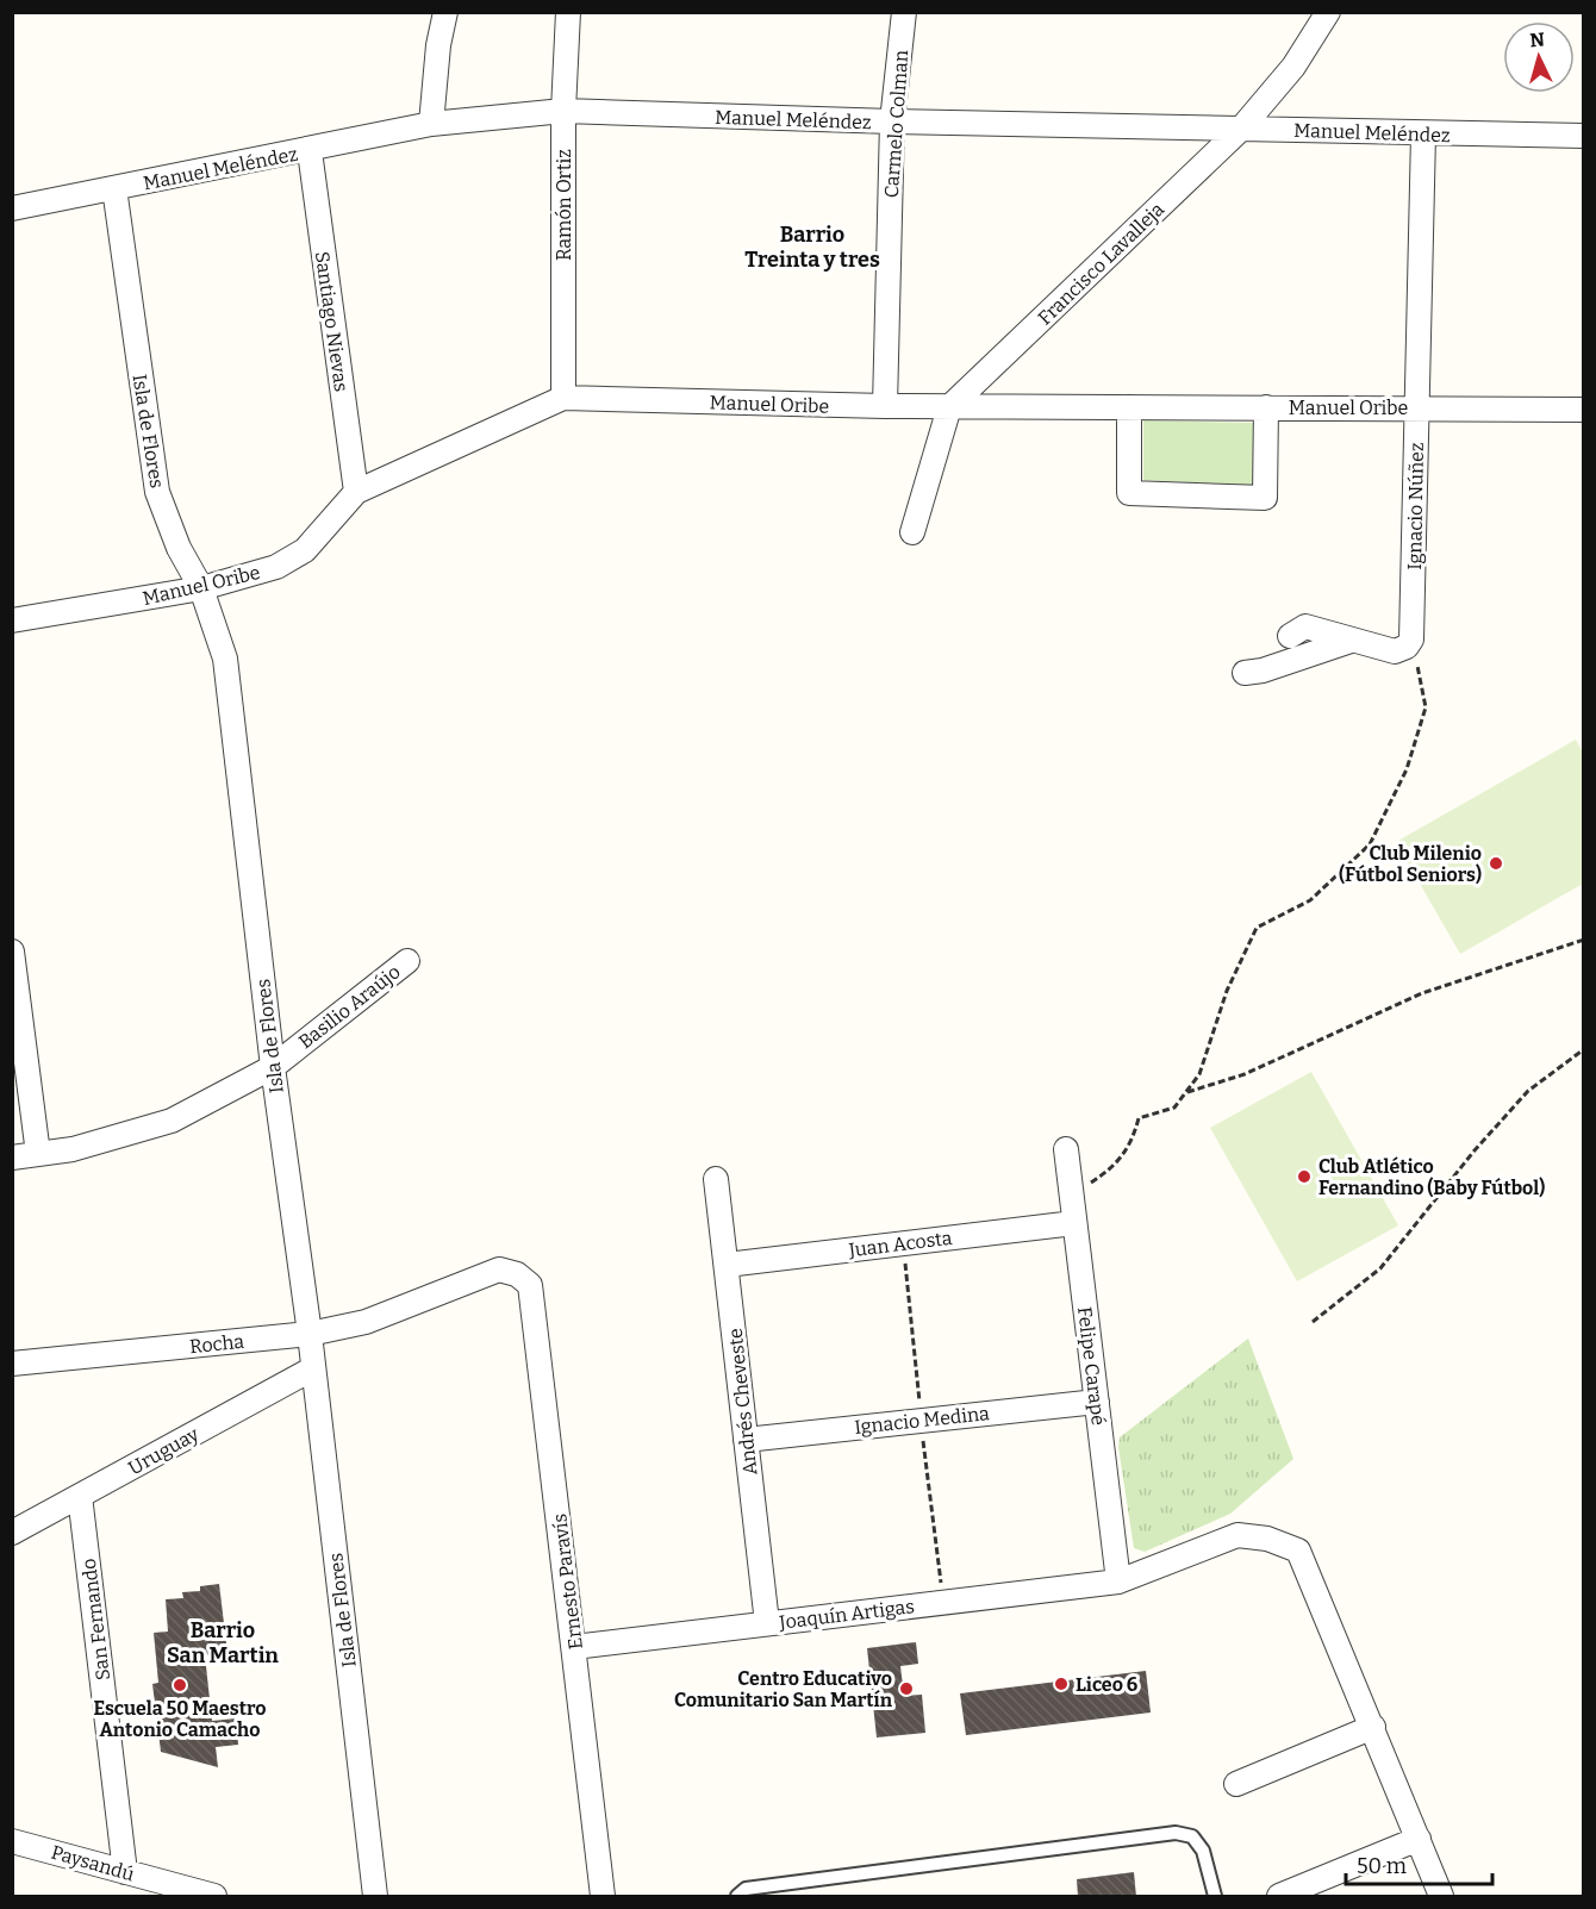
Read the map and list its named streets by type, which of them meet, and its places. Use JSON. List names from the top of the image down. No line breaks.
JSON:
{"streets":{"street":["Manuel Meléndez","Carmelo Colman","Ramón Ortiz","Francisco Lavalleja","Santiago Nievas","Manuel Oribe","Isla de Flores","Ignacio Núñez","Basilio Araújo","Juan Acosta","Rocha","Felipe Carapé","Andrés Cheveste","Ignacio Medina","Uruguay","Ernesto Paravís","Joaquín Artigas","San Fernando","Paysandú"]},"crossings":[["Manuel Meléndez","Carmelo Colman"],["Manuel Meléndez","Ramón Ortiz"],["Manuel Meléndez","Francisco Lavalleja"],["Manuel Meléndez","Santiago Nievas"],["Manuel Meléndez","Isla de Flores"],["Manuel Meléndez","Ignacio Núñez"],["Carmelo Colman","Manuel Oribe"],["Ramón Ortiz","Manuel Oribe"],["Francisco Lavalleja","Manuel Oribe"],["Santiago Nievas","Manuel Oribe"],["Manuel Oribe","Isla de Flores"],["Manuel Oribe","Ignacio Núñez"],["Isla de Flores","Basilio Araújo"],["Isla de Flores","Rocha"],["Isla de Flores","Uruguay"],["Juan Acosta","Felipe Carapé"],["Juan Acosta","Andrés Cheveste"],["Rocha","Ernesto Paravís"],["Felipe Carapé","Ignacio Medina"],["Felipe Carapé","Joaquín Artigas"],["Andrés Cheveste","Ignacio Medina"],["Andrés Cheveste","Joaquín Artigas"],["Uruguay","San Fernando"],["Ernesto Paravís","Joaquín Artigas"],["San Fernando","Paysandú"]],"districts":["Barrio Treinta y tres","Barrio San Martin"],"places":["Club Milenio (Fútbol Seniors)","Club Atlético Fernandino (Baby Fútbol)","Liceo 6","Escuela 50 Maestro Antonio Camacho","Centro Educativo Comunitario San Martín"],"scale_bar":"50 m","north":"top"}
